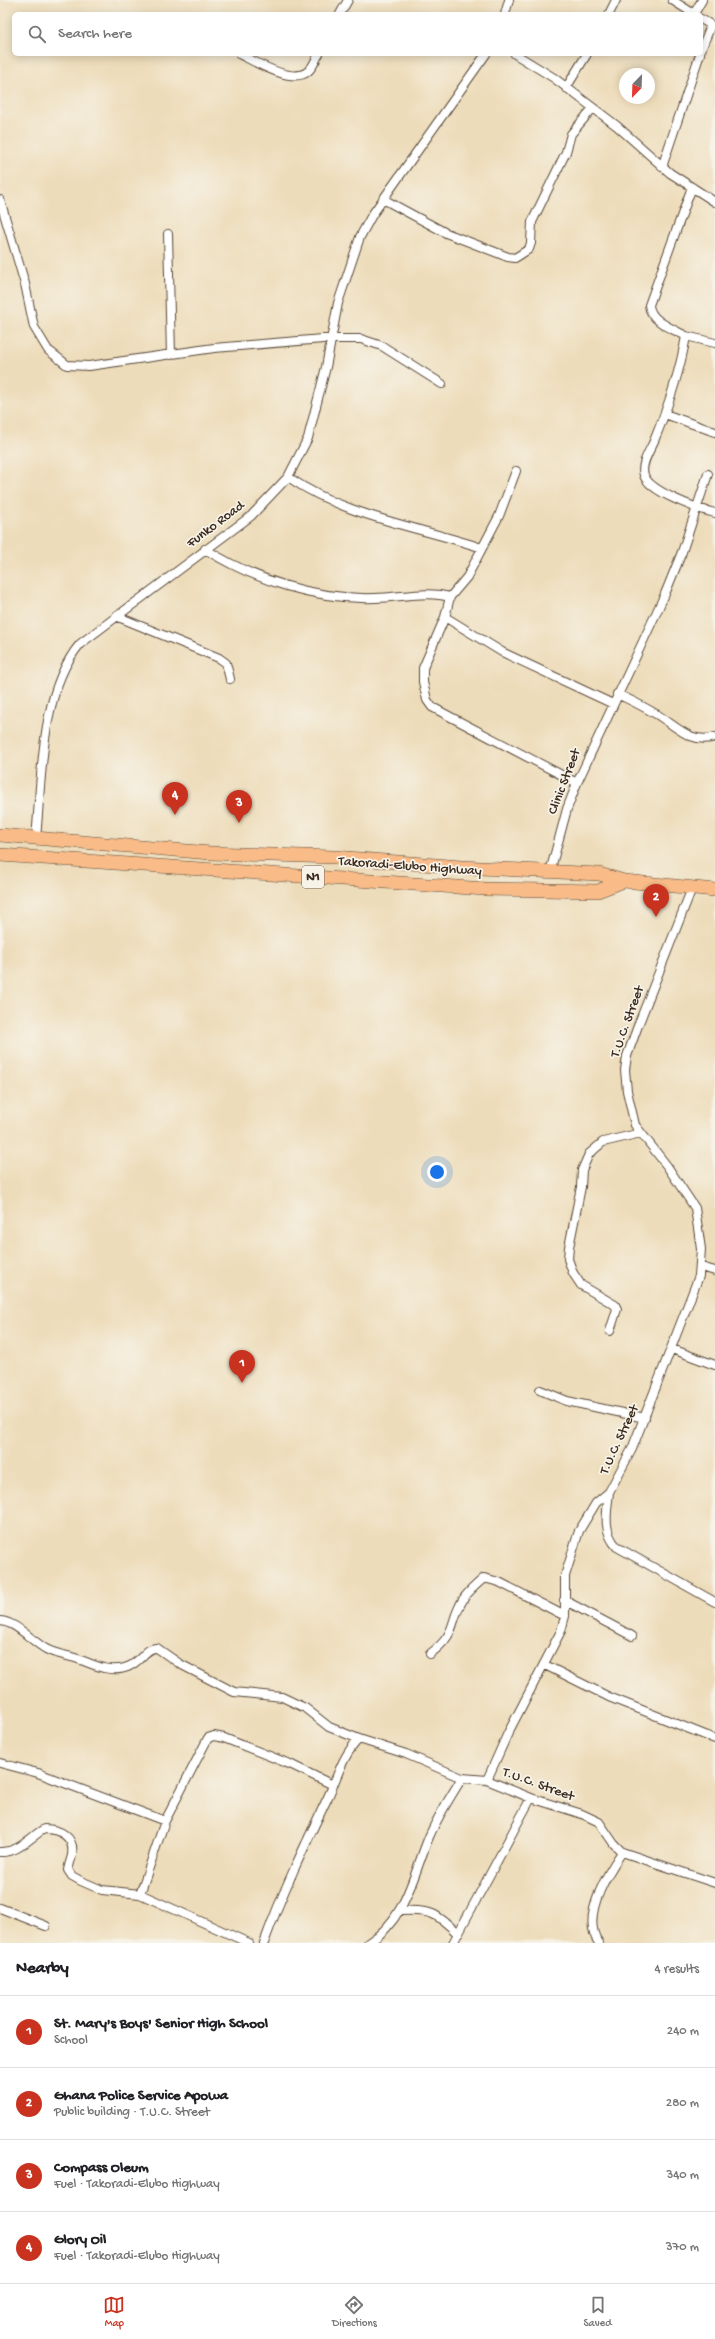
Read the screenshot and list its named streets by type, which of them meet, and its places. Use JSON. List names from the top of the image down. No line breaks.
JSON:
{"streets":{"highway":["Takoradi-Elubo Highway","N1"],"street":["Funko Road","Clinic Street","T.U.C. Street"]},"crossings":[["Funko Road","Takoradi-Elubo Highway"],["Clinic Street","Takoradi-Elubo Highway"],["Takoradi-Elubo Highway","T.U.C. Street"]],"north":"bottom left","page":{"search":"Search here","pins":["4","3","2","1"],"heading":["Nearby","4 results"],"list":[{"mark":"1","name":"St. Mary's Boys' Senior High School","note":"School","value":"240 m"},{"mark":"2","name":"Ghana Police Service Apowa","note":"Public building · T.U.C. Street","value":"280 m"},{"mark":"3","name":"Compass Oleum","note":"Fuel · Takoradi-Elubo Highway","value":"340 m"},{"mark":"4","name":"Glory Oil","note":"Fuel · Takoradi-Elubo Highway","value":"370 m"}],"nav":["Map","Directions","Saved"]}}
